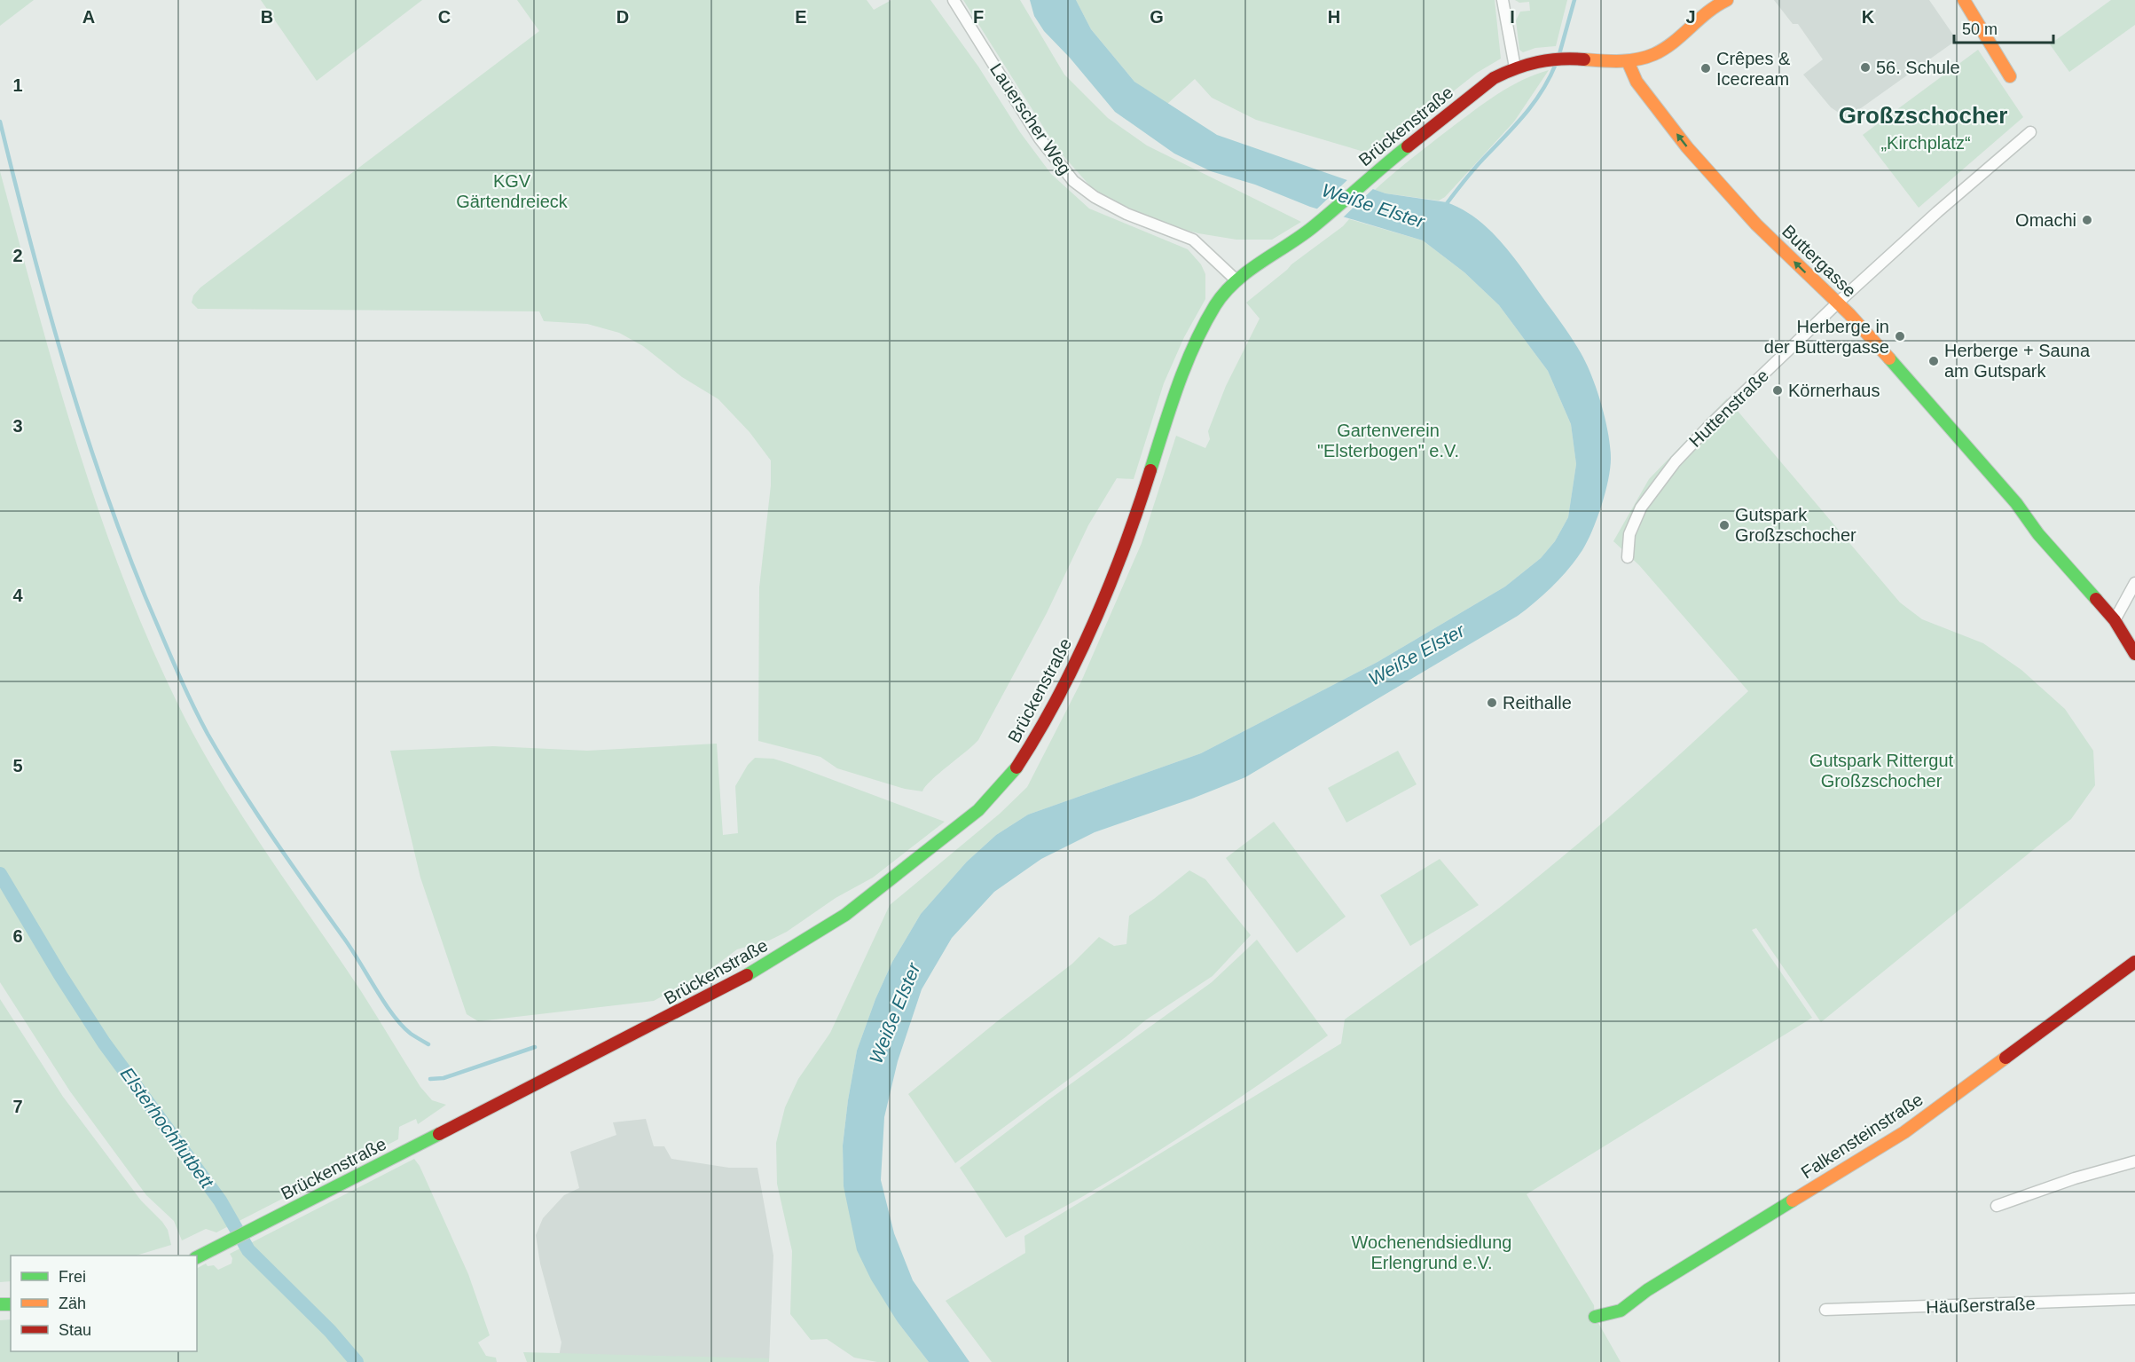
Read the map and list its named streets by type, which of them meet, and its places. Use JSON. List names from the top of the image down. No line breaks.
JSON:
{"streets":{"main road":["Brückenstraße","Buttergasse","Falkensteinstraße"],"street":["Lauerscher Weg","Huttenstraße","Häußerstraße"]},"crossings":[["Lauerscher Weg","Brückenstraße"],["Brückenstraße","Buttergasse"],["Buttergasse","Huttenstraße"]],"one_way":["Buttergasse"],"districts":["Großzschocher"],"water":["Weiße Elster","Elsterhochflutbett"],"parks":["„Kirchplatz“","KGV Gärtendreieck","Gartenverein \"Elsterbogen\" e.V.","Gutspark Rittergut Großzschocher","Wochenendsiedlung Erlengrund e.V."],"places":["56. Schule","Crêpes & Icecream","Omachi","Herberge in der Buttergasse","Herberge + Sauna am Gutspark","Körnerhaus","Gutspark Großzschocher","Reithalle"],"legend":["Frei","Zäh","Stau"],"scale_bar":"50 m","grid":{"columns":["A","B","C","D","E","F","G","H","I","J","K"],"rows":["1","2","3","4","5","6","7"]}}
